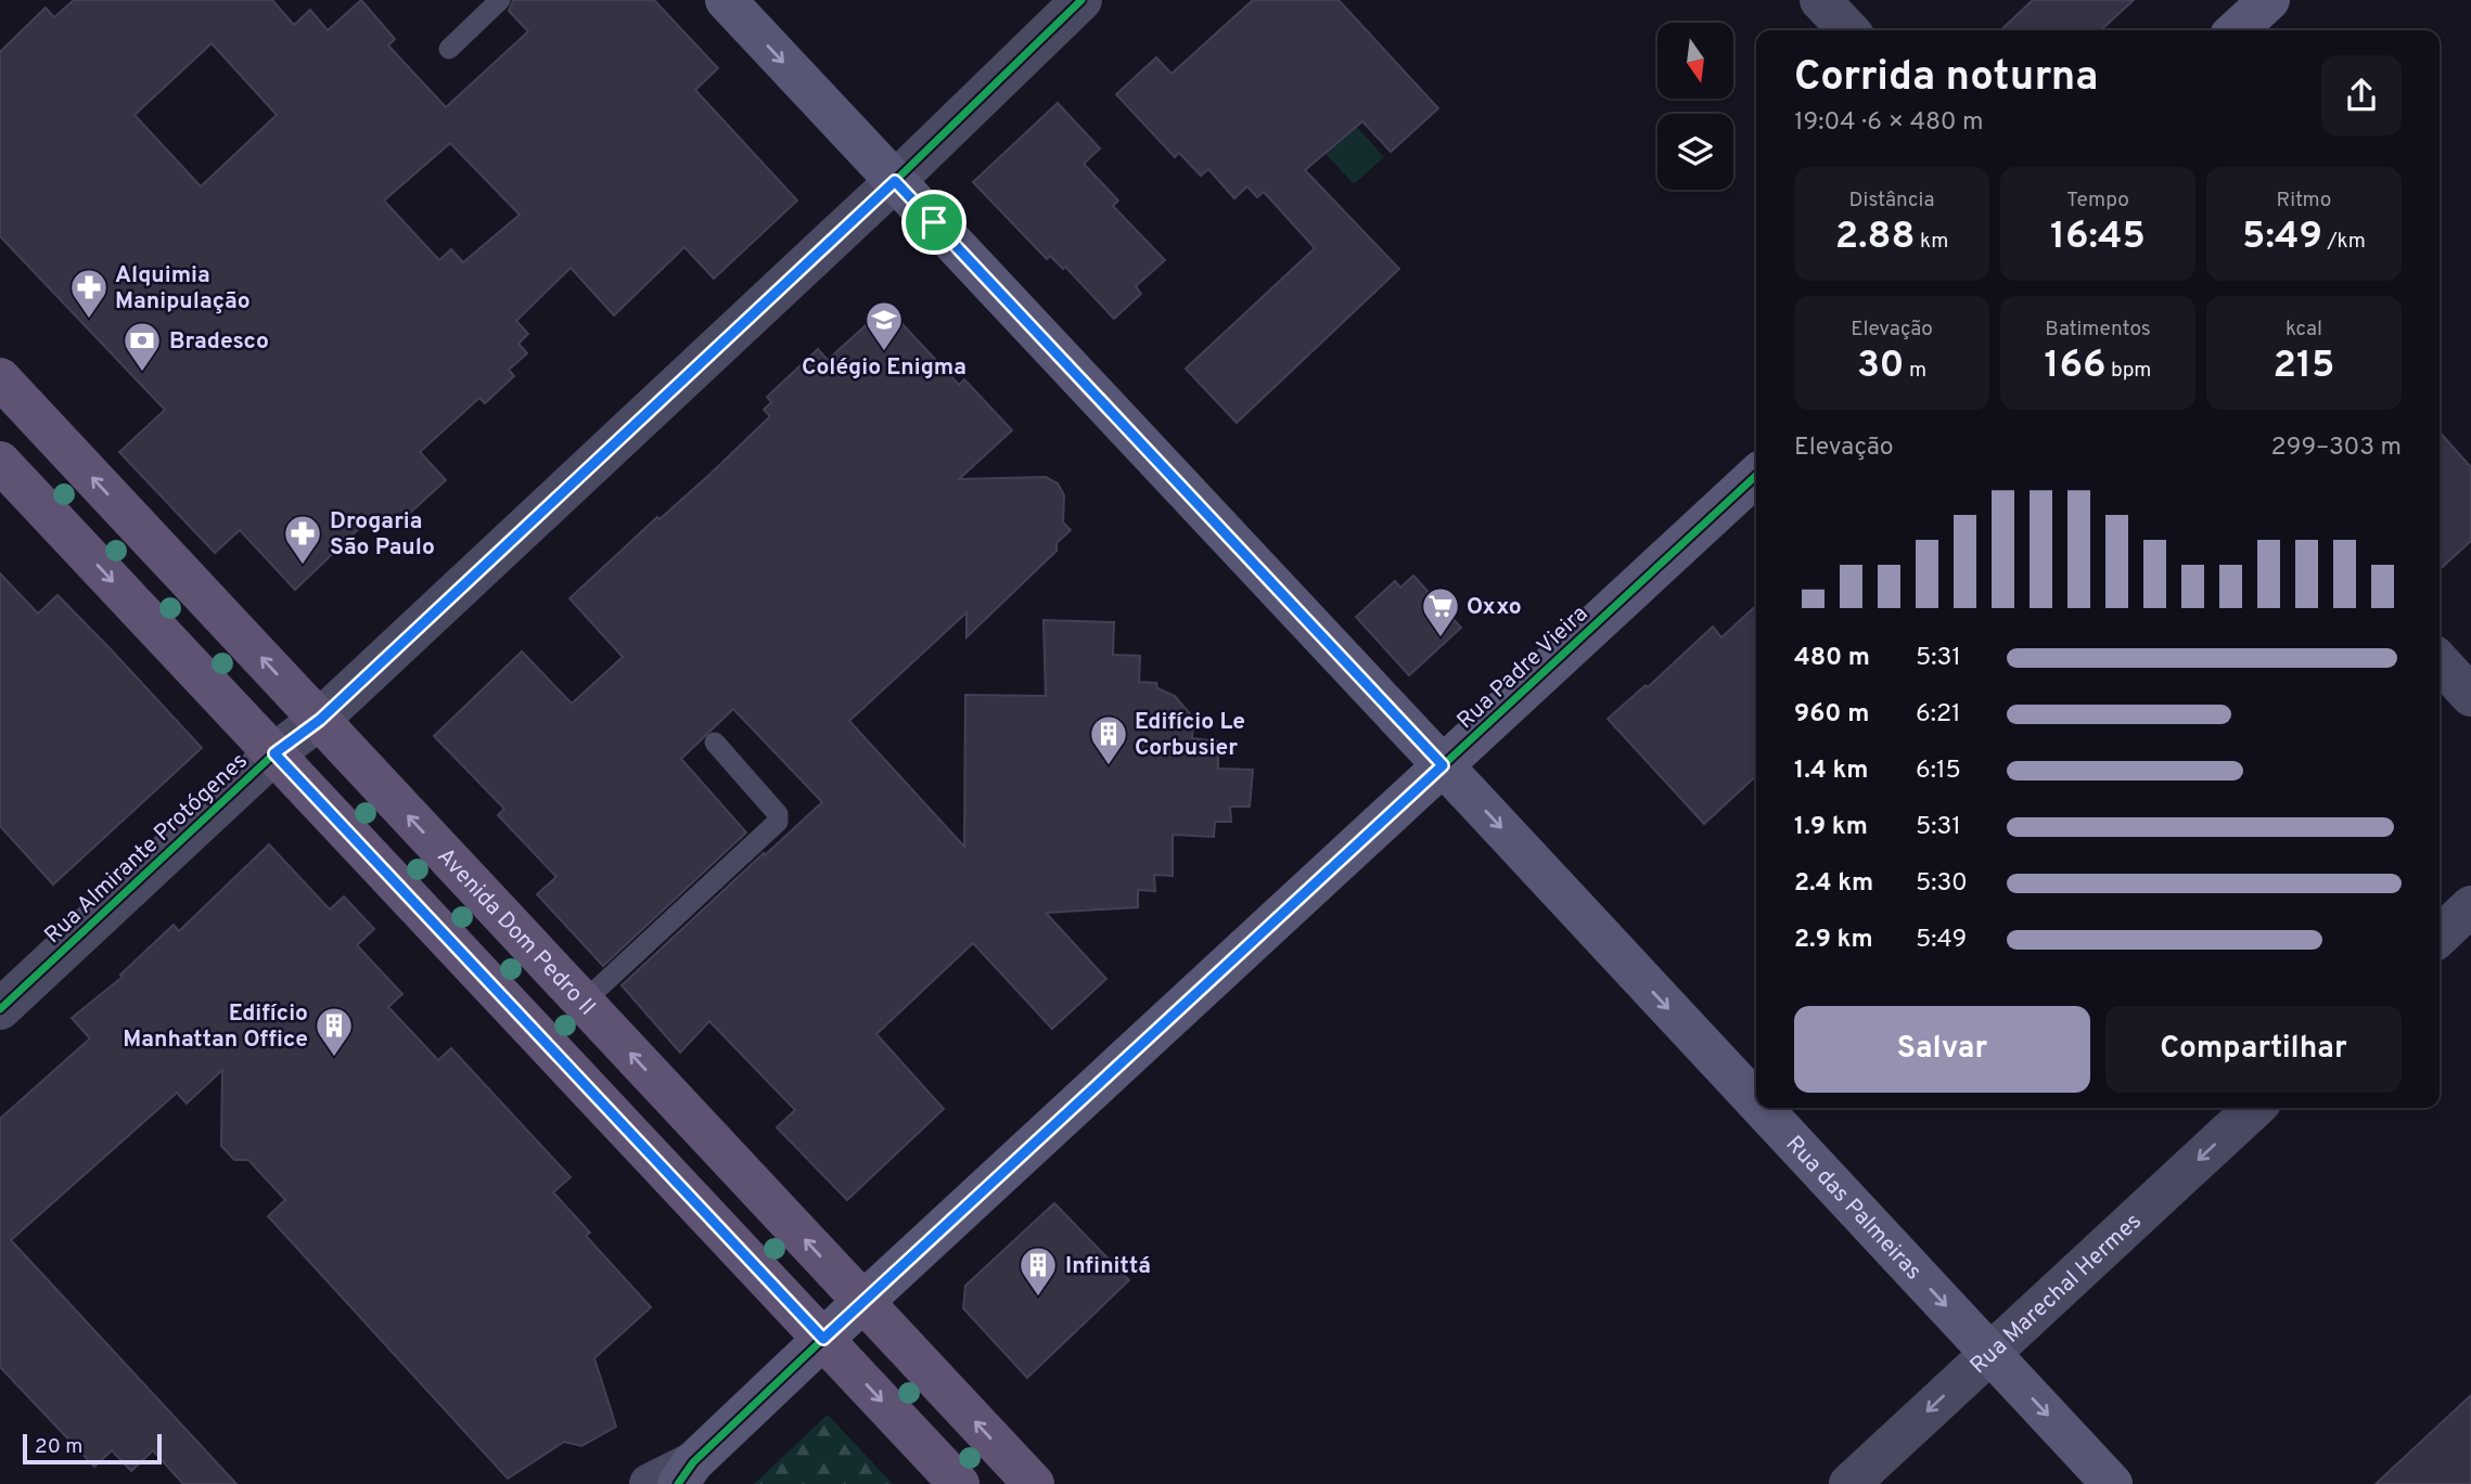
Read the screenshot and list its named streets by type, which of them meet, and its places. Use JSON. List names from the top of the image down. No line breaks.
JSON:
{"streets":{"main road":["Rua Padre Vieira","Avenida Dom Pedro II","Rua das Palmeiras"],"street":["Rua Almirante Protógenes","Rua Marechal Hermes"]},"crossings":[["Rua Padre Vieira","Avenida Dom Pedro II"],["Rua Padre Vieira","Rua das Palmeiras"],["Rua Almirante Protógenes","Avenida Dom Pedro II"],["Rua Almirante Protógenes","Rua das Palmeiras"],["Rua das Palmeiras","Rua Marechal Hermes"]],"one_way":["Rua das Palmeiras","Rua Marechal Hermes"],"places":{"pharmacy":["Alquimia Manipulação","Drogaria São Paulo"],"school or university":["Colégio Enigma"],"bank":["Bradesco"],"supermarket":["Oxxo"],"building":["Edifício Le Corbusier","Edifício Manhattan Office","Infinittá"]},"scale_bar":"20 m","north":"bottom","page":{"heading":["Corrida noturna","19:04 · 6 × 480 m"],"stats":[["Distância","2.88 km"],["Tempo","16:45"],["Ritmo","5:49 /km"],["Elevação","30 m"],["Batimentos","166 bpm"],["kcal","215"]],"chart":["Elevação","299–303 m"],"list":[{"name":"480 m","note":"5:31"},{"name":"960 m","note":"6:21"},{"name":"1.4 km","note":"6:15"},{"name":"1.9 km","note":"5:31"},{"name":"2.4 km","note":"5:30"},{"name":"2.9 km","note":"5:49"}],"buttons":["Salvar","Compartilhar"],"scale":"20 m"}}
